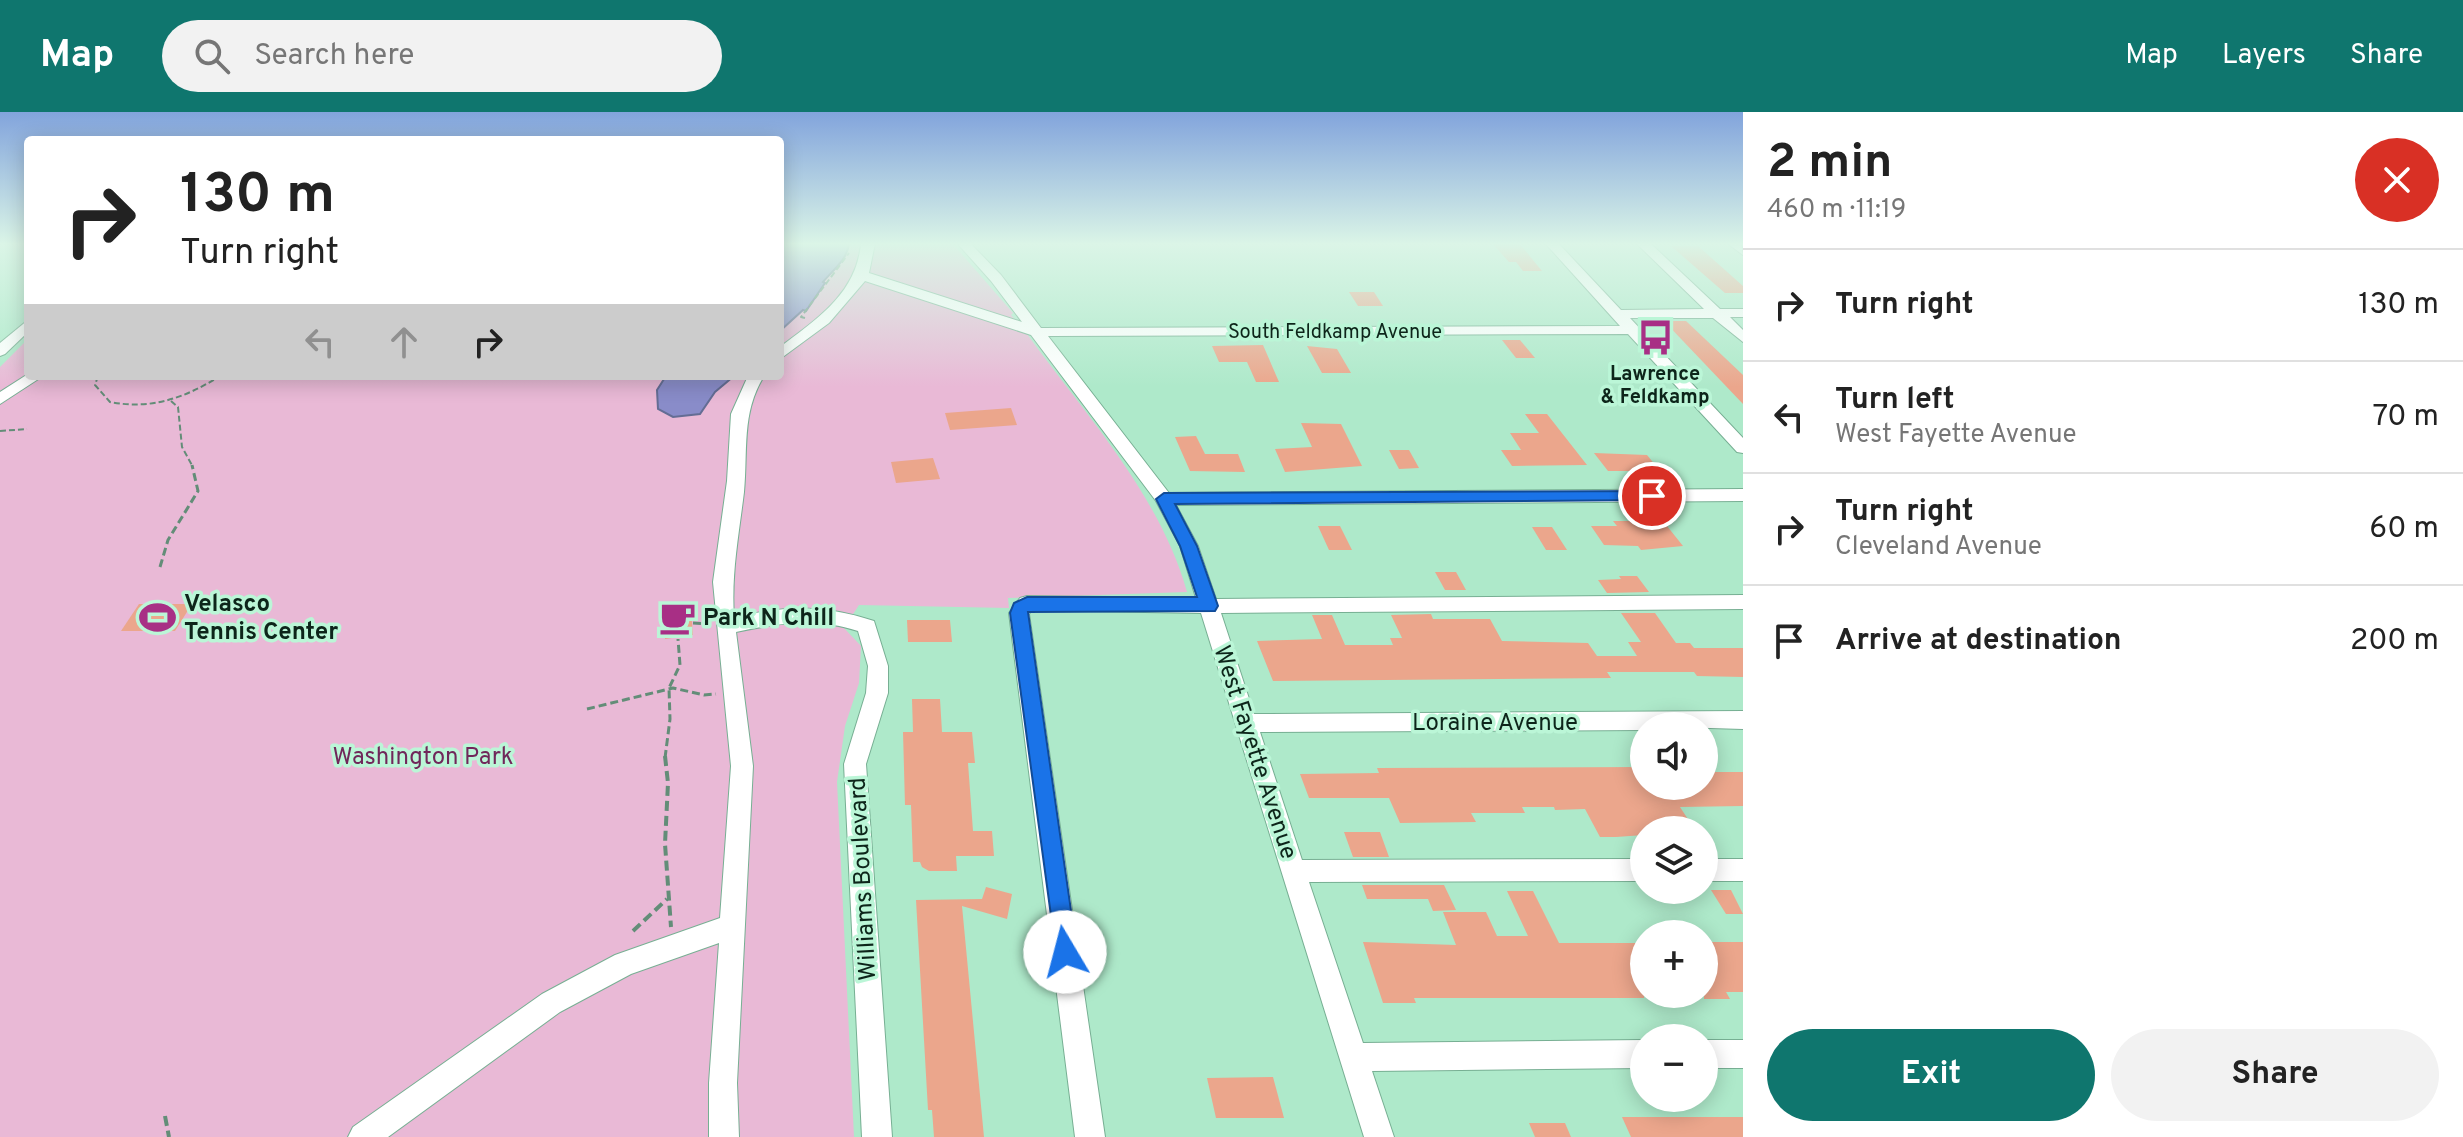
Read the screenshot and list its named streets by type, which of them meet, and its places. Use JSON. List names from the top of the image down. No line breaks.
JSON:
{"streets":{"street":["South Feldkamp Avenue","Loraine Avenue","West Fayette Avenue","Williams Boulevard"]},"crossings":[["South Feldkamp Avenue","West Fayette Avenue"],["Loraine Avenue","West Fayette Avenue"]],"parks":["Washington Park"],"places":{"bus stop":["Lawrence & Feldkamp"],"sports":["Velasco Tennis Center"],"cafe":["Park N Chill"]},"page":{"header":"Map","search":"Search here","nav":["Map","Layers","Share"],"heading":["2 min","460 m · 11:19"],"turn":["130 m","Turn right"],"list":[{"name":"Turn right","value":"130 m"},{"name":"Turn left","note":"West Fayette Avenue","value":"70 m"},{"name":"Turn right","note":"Cleveland Avenue","value":"60 m"},{"name":"Arrive at destination","value":"200 m"}],"map_buttons":["+","−"],"buttons":["Exit","Share"]}}
